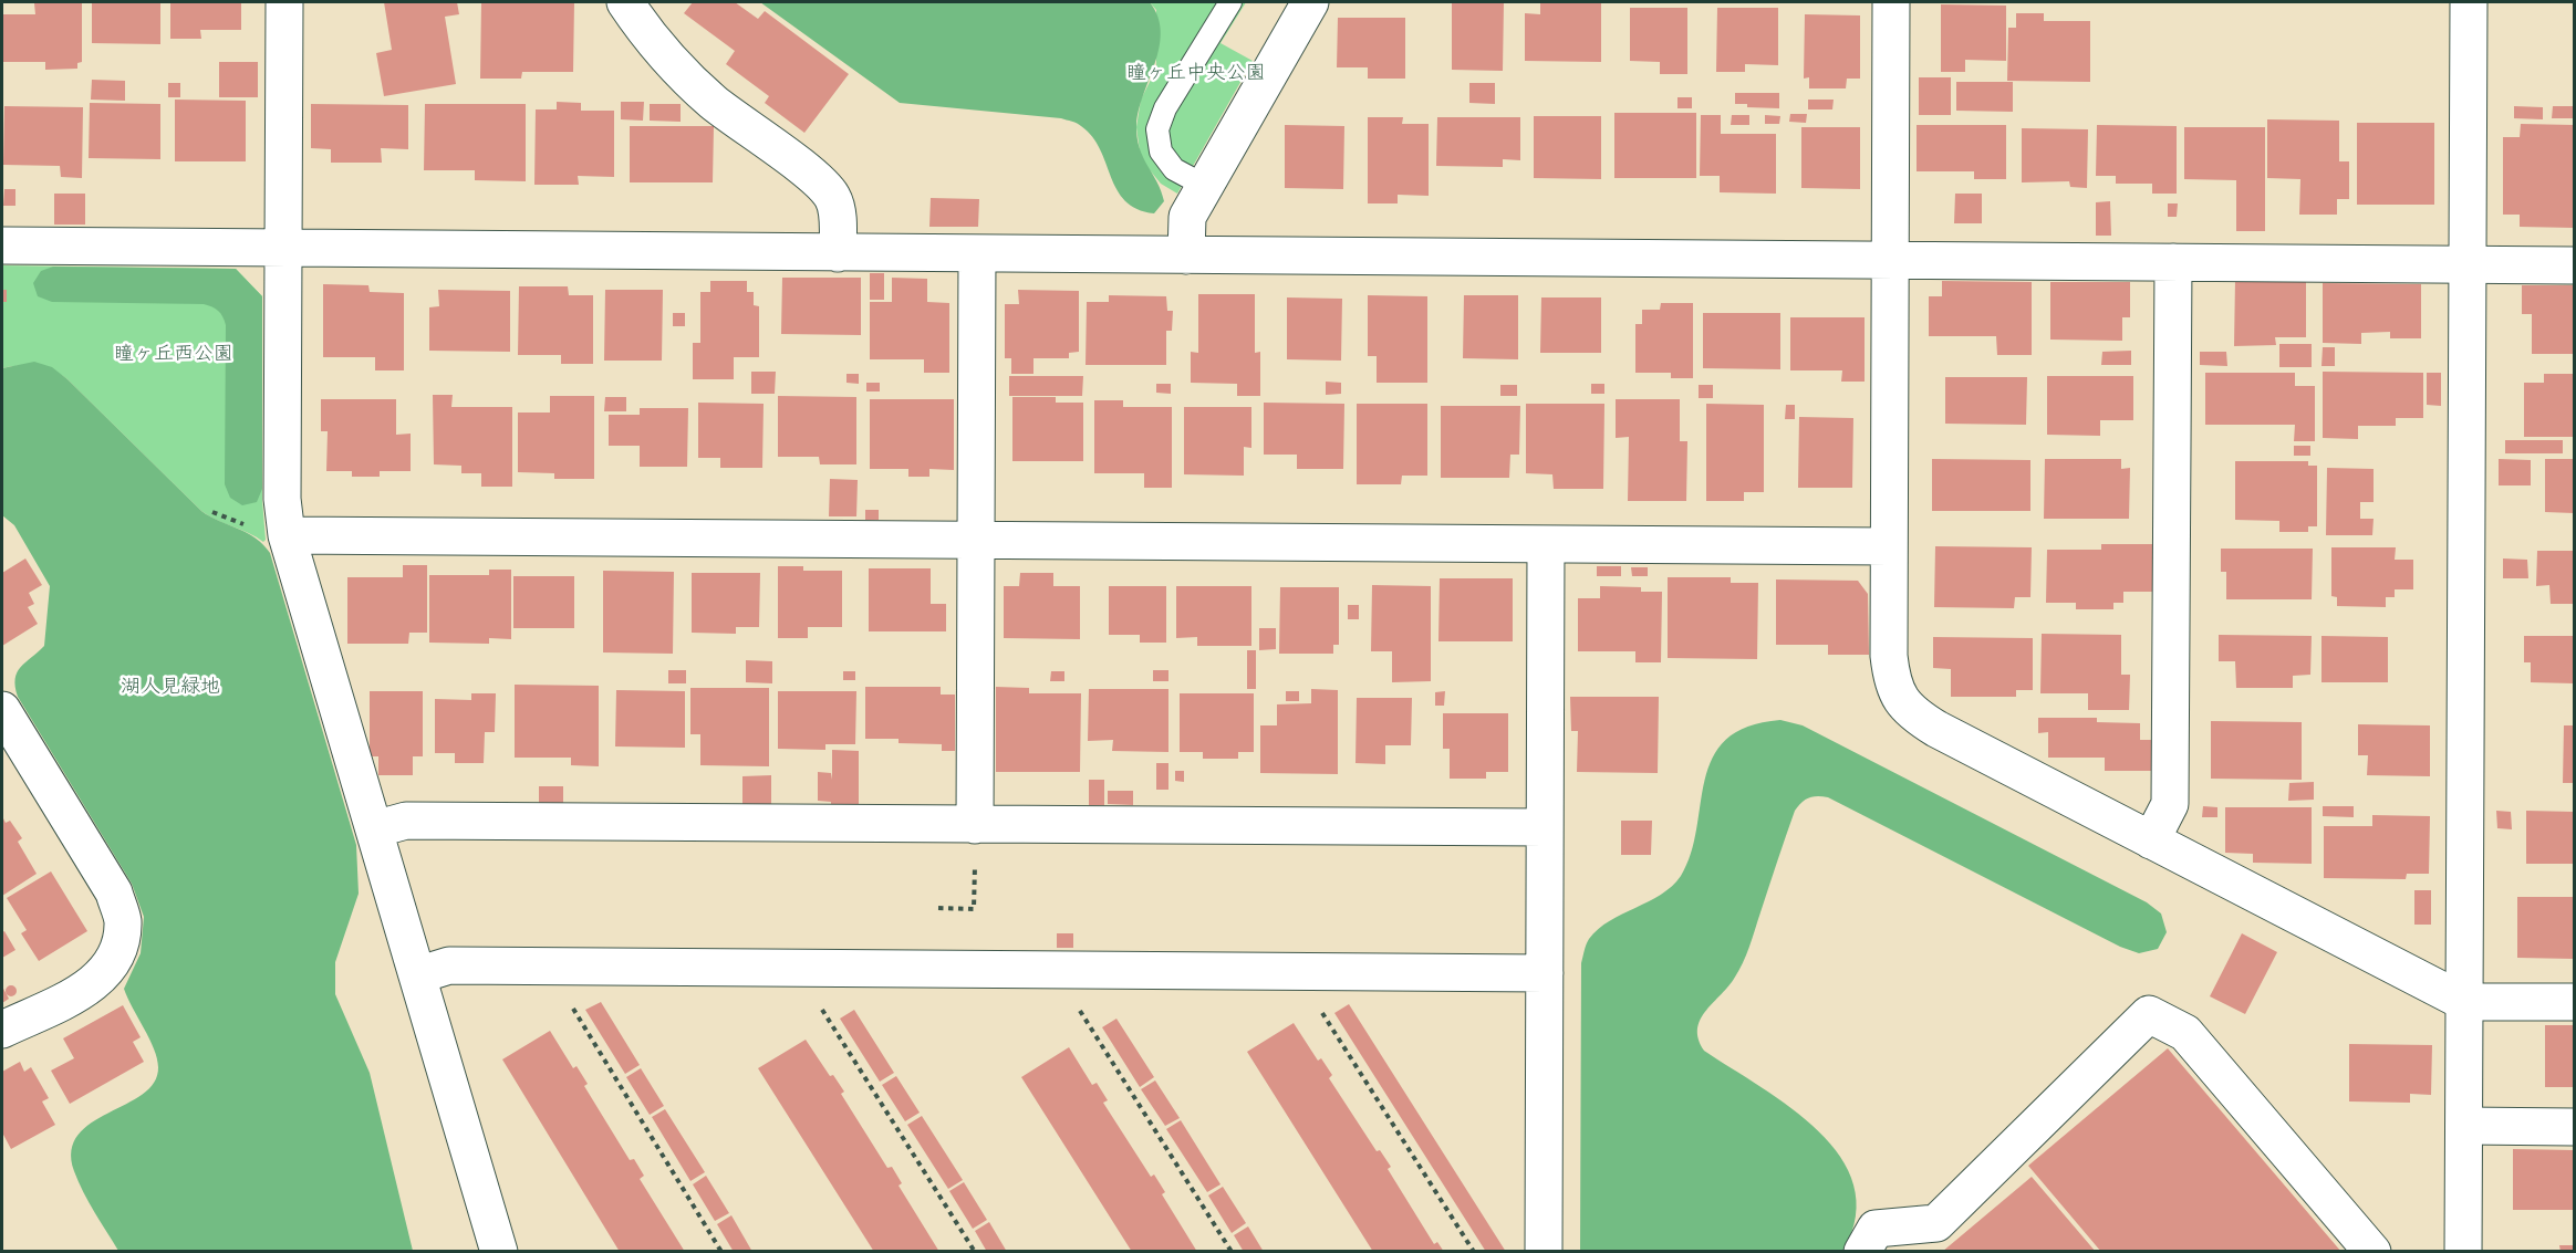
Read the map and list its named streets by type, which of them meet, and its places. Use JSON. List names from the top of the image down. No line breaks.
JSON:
{"parks":["瞳ヶ丘中央公園","瞳ヶ丘西公園","湖人見緑地"]}
